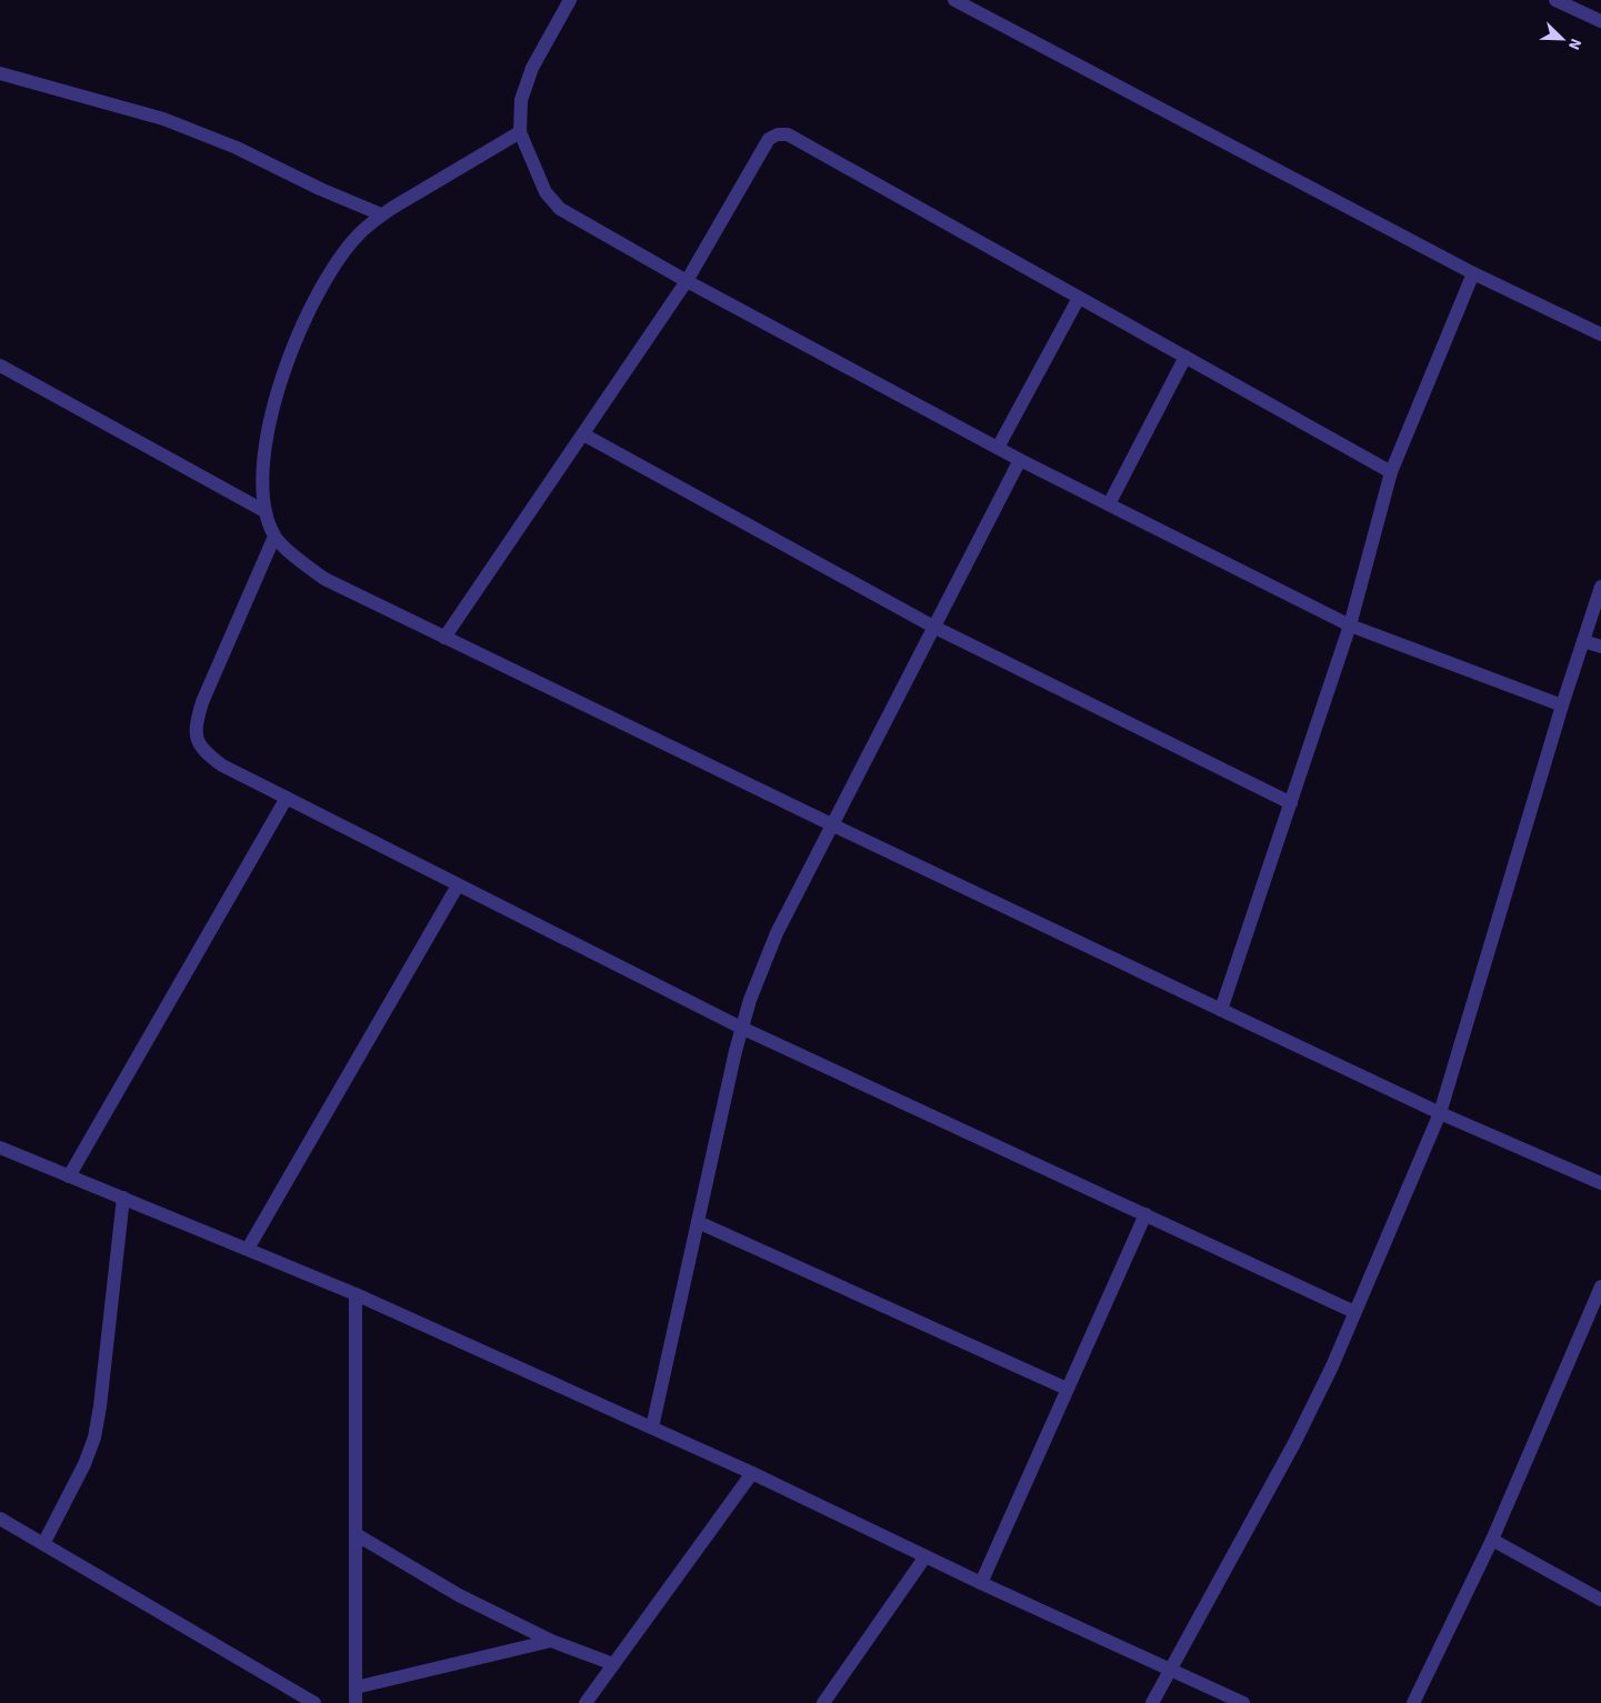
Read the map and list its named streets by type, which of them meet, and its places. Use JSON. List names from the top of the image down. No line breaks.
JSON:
{"north":"bottom right"}
